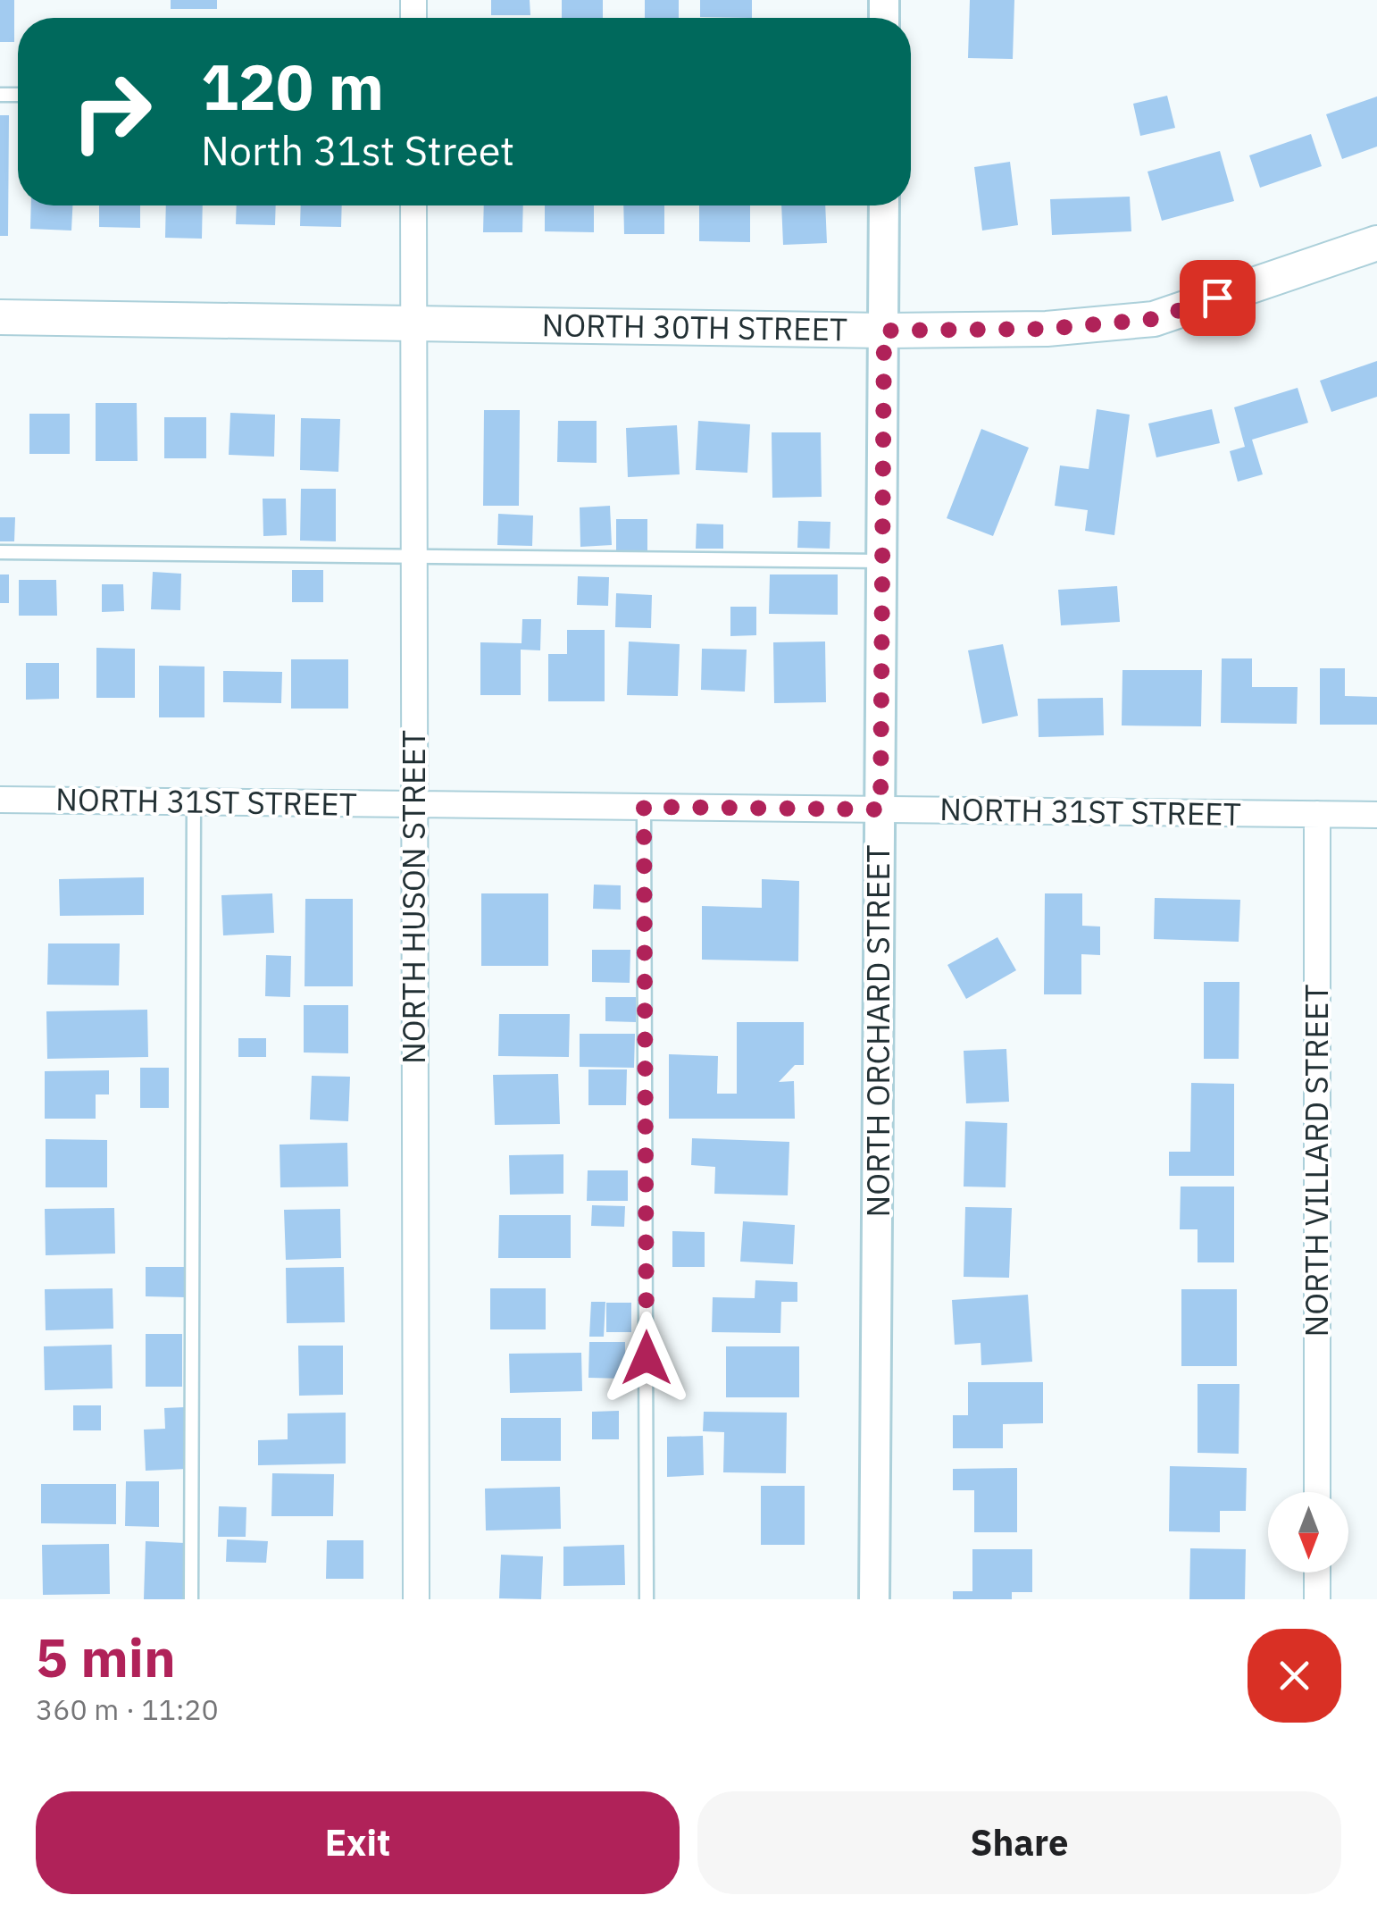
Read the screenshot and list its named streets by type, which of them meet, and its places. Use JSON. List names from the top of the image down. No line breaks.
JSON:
{"streets":{"main road":["NORTH 30TH STREET"],"street":["NORTH 31ST STREET","NORTH HUSON STREET","NORTH ORCHARD STREET","NORTH VILLARD STREET"]},"crossings":[["NORTH 30TH STREET","NORTH HUSON STREET"],["NORTH 30TH STREET","NORTH ORCHARD STREET"],["NORTH 31ST STREET","NORTH HUSON STREET"],["NORTH 31ST STREET","NORTH ORCHARD STREET"],["NORTH 31ST STREET","NORTH VILLARD STREET"]],"north":"bottom","page":{"turn":["120 m","North 31st Street"],"heading":["5 min","360 m · 11:20"],"buttons":["Exit","Share"]}}
